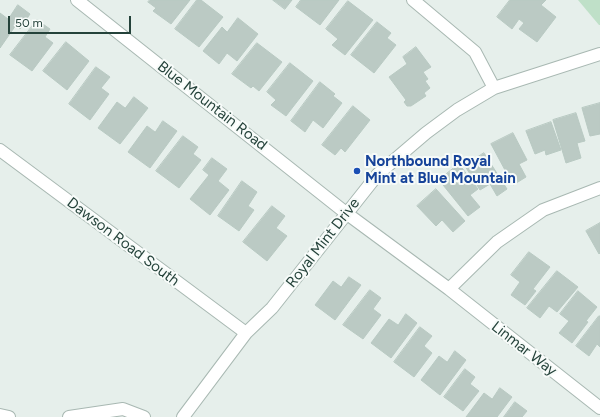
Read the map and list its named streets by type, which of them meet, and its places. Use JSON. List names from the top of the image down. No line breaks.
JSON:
{"streets":{"street":["Blue Mountain Road","Dawson Road South","Royal Mint Drive","Linmar Way"]},"crossings":[["Blue Mountain Road","Royal Mint Drive"],["Blue Mountain Road","Linmar Way"],["Dawson Road South","Royal Mint Drive"],["Royal Mint Drive","Linmar Way"]],"places":["Northbound Royal Mint at Blue Mountain"],"scale_bar":"50 m"}
